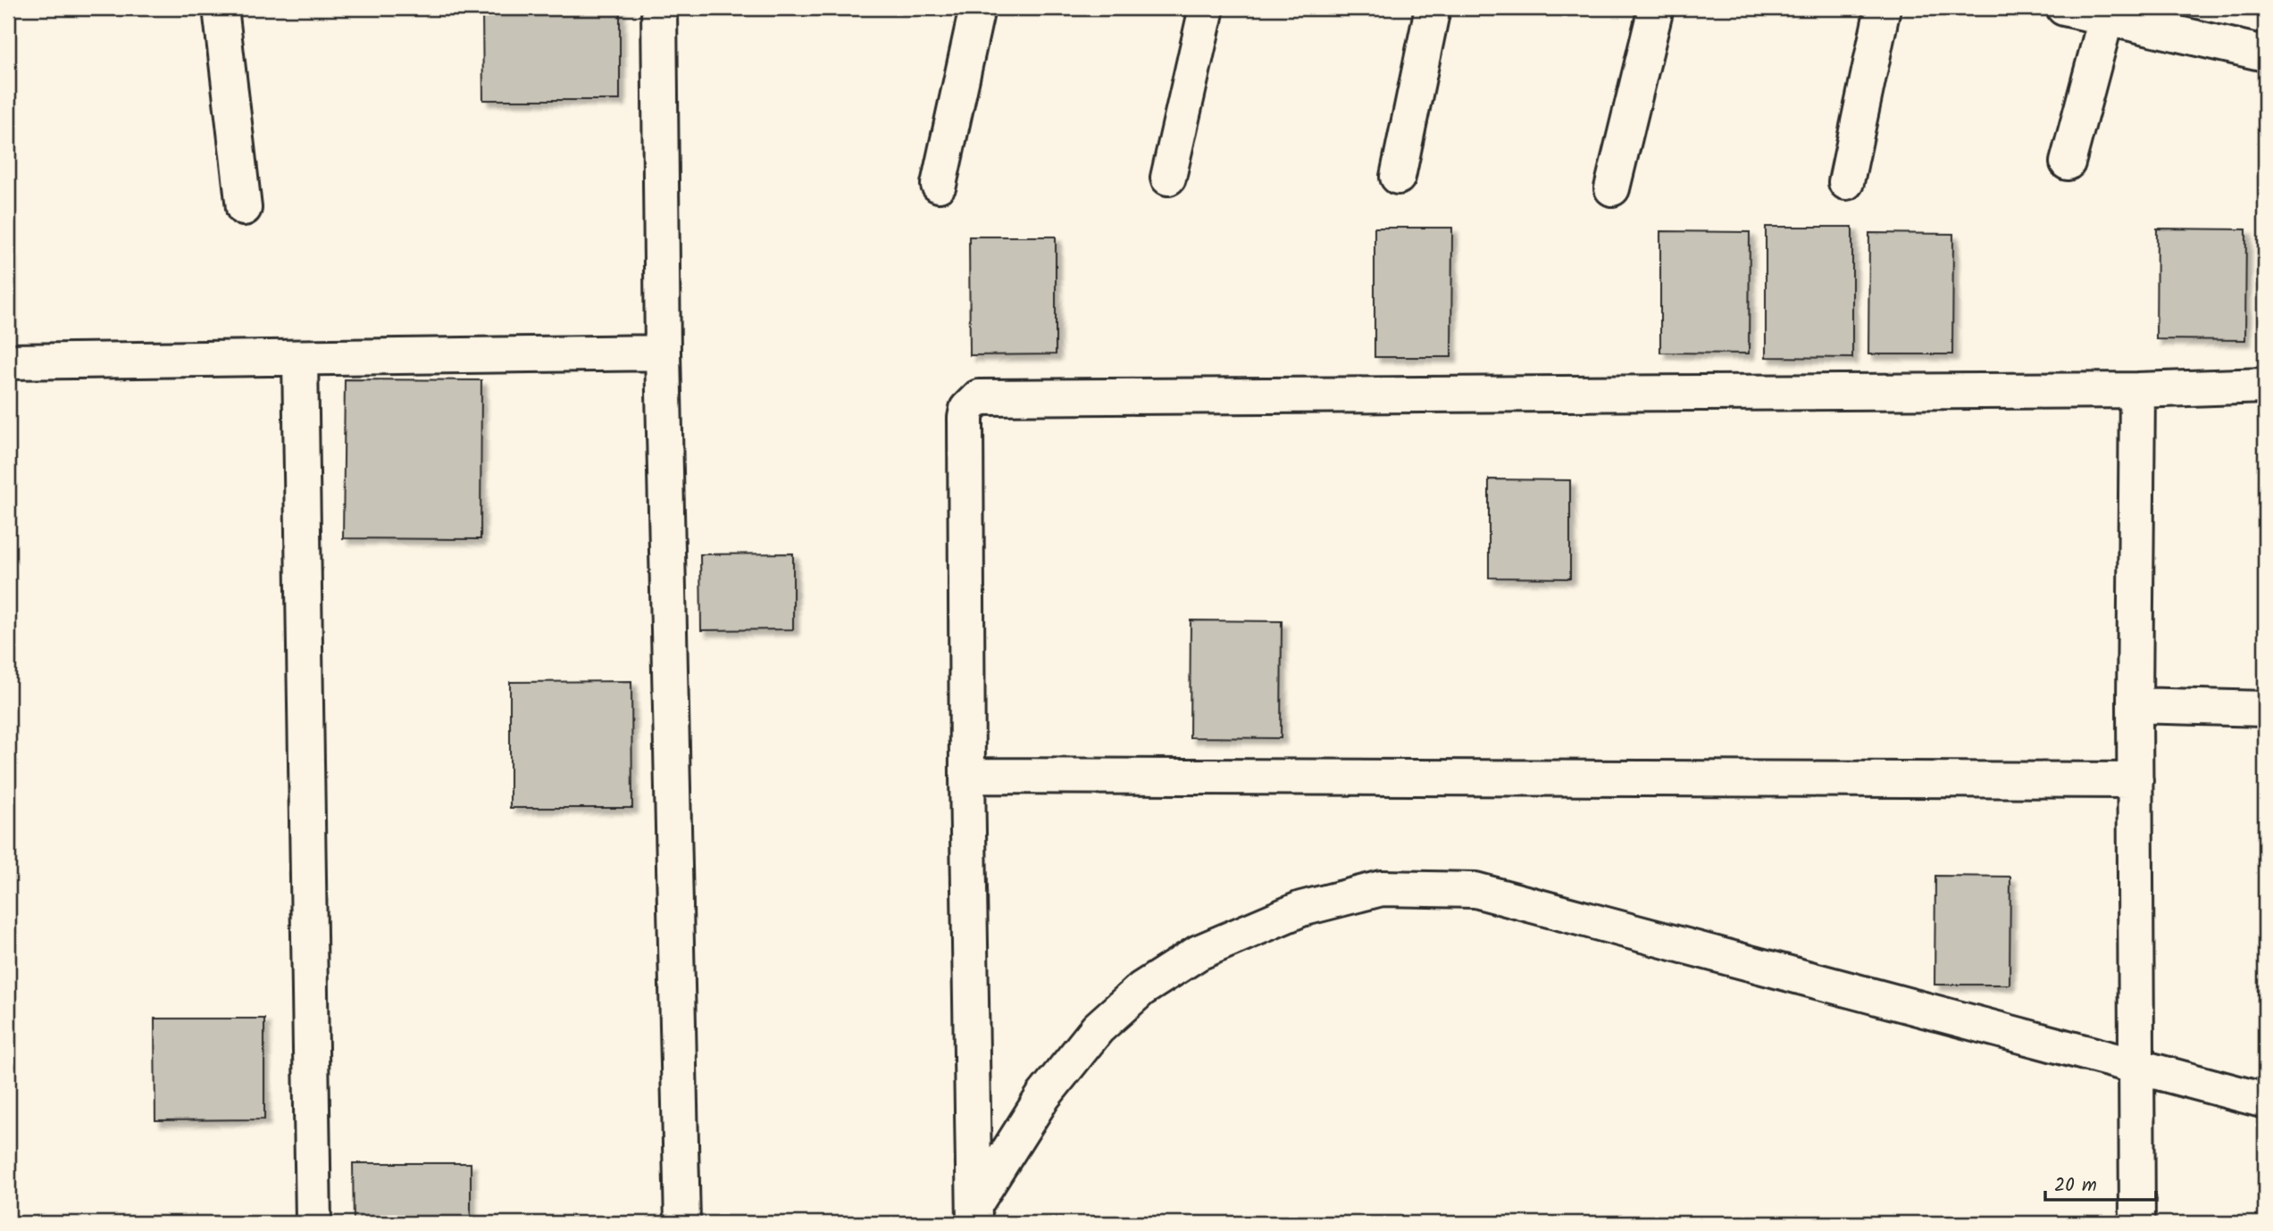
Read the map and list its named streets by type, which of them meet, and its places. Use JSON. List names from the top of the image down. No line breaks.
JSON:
{"scale_bar":"20 m"}
